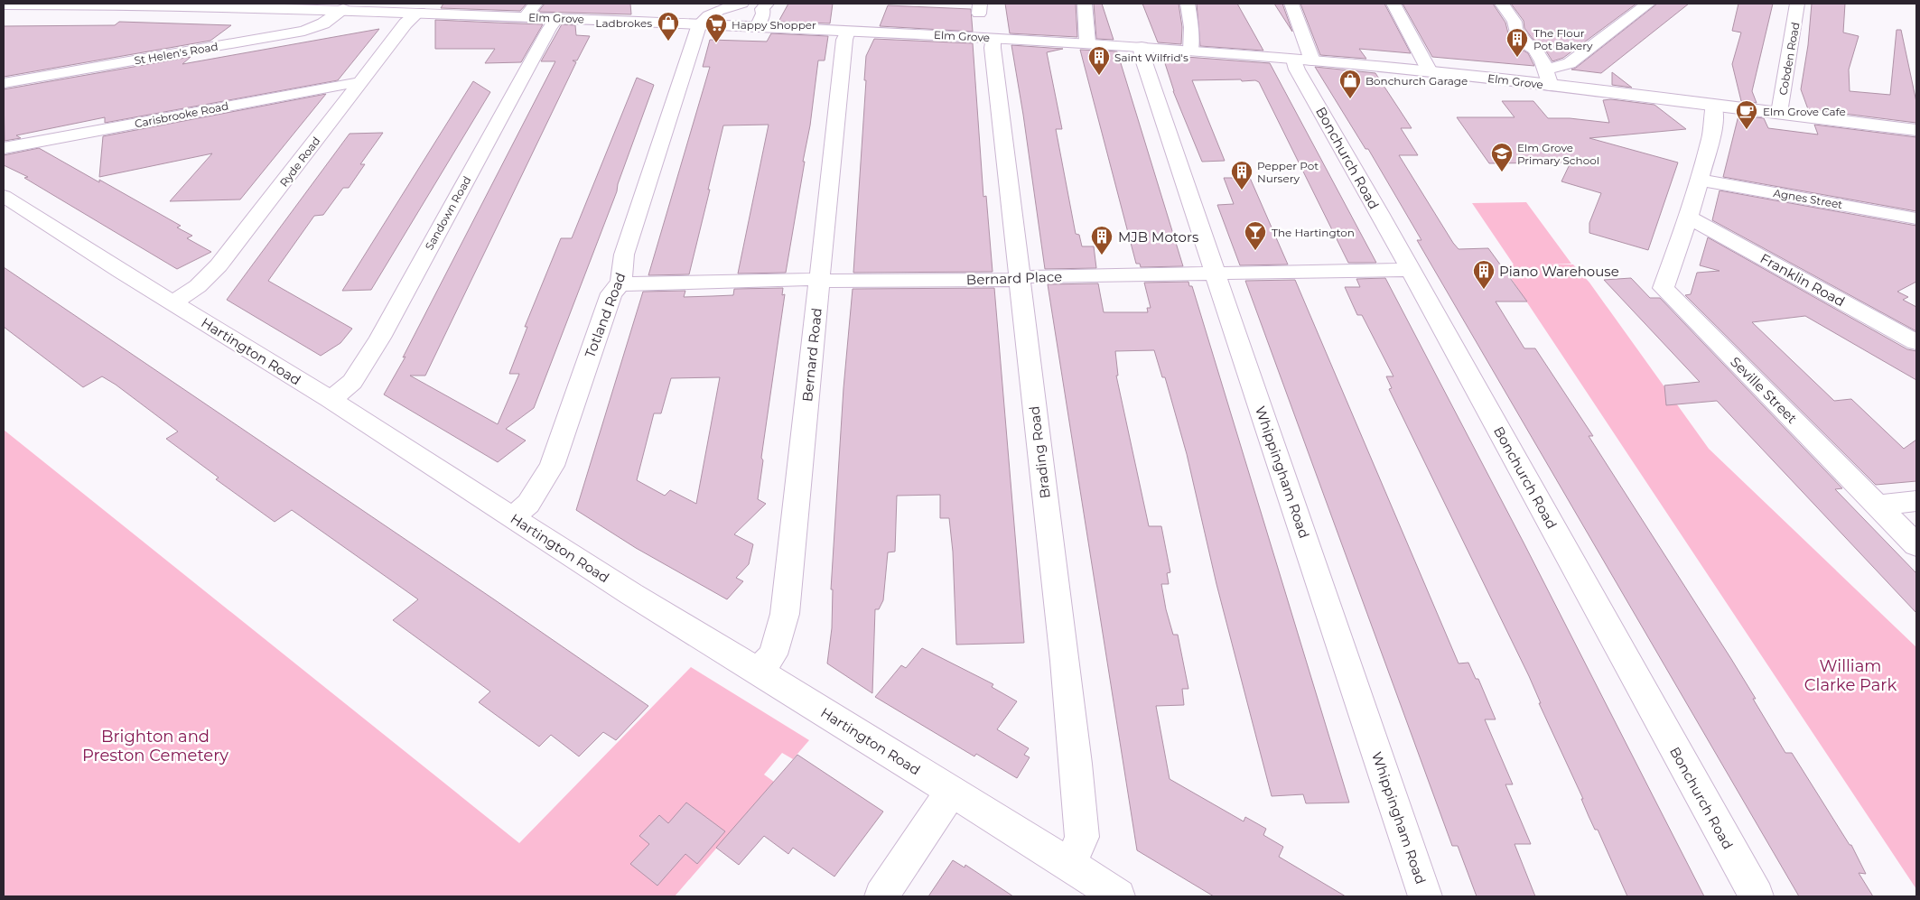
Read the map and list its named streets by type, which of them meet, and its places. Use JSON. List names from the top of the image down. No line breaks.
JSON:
{"streets":{"street":["Elm Grove","St Helen's Road","Cobden Road","Carisbrooke Road","Bonchurch Road","Ryde Road","Agnes Street","Sandown Road","Bernard Place","Franklin Road","Totland Road","Hartington Road","Bernard Road","Seville Street","Brading Road","Whippingham Road"]},"crossings":[["Elm Grove","St Helen's Road"],["Elm Grove","Cobden Road"],["Elm Grove","Bonchurch Road"],["Elm Grove","Ryde Road"],["Elm Grove","Sandown Road"],["Elm Grove","Totland Road"],["Elm Grove","Bernard Road"],["Elm Grove","Brading Road"],["Elm Grove","Whippingham Road"],["Carisbrooke Road","Ryde Road"],["Bonchurch Road","Bernard Place"],["Ryde Road","Hartington Road"],["Sandown Road","Hartington Road"],["Bernard Place","Totland Road"],["Bernard Place","Bernard Road"],["Bernard Place","Brading Road"],["Bernard Place","Whippingham Road"],["Franklin Road","Seville Street"],["Totland Road","Hartington Road"],["Hartington Road","Bernard Road"],["Hartington Road","Brading Road"]],"parks":["William Clarke Park","Brighton and Preston Cemetery"],"places":{"shop":["Ladbrokes","Bonchurch Garage"],"supermarket":["Happy Shopper"],"building":["The Flour Pot Bakery","Saint Wilfrid's","Pepper Pot Nursery","MJB Motors","Piano Warehouse"],"cafe":["Elm Grove Cafe"],"school or university":["Elm Grove Primary School"],"bar":["The Hartington"]}}
